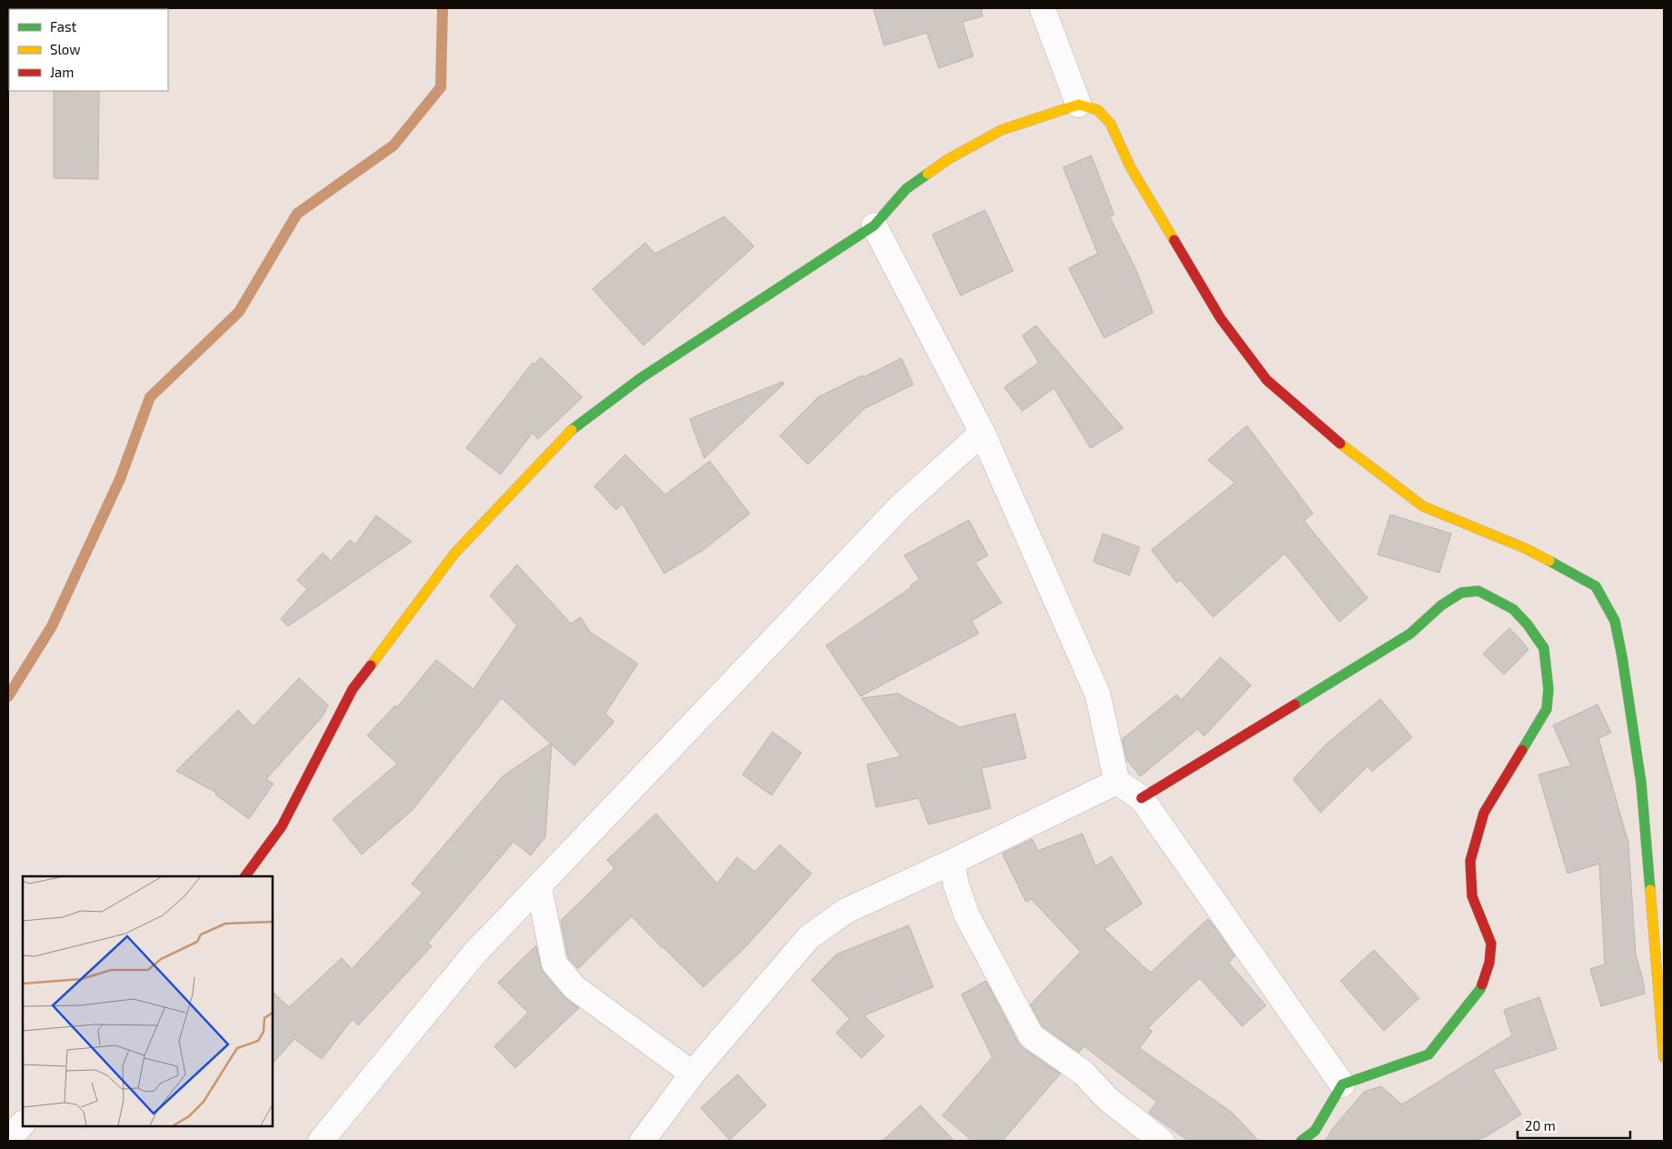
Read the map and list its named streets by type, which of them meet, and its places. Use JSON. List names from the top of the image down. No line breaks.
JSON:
{"legend":["Fast","Slow","Jam"],"scale_bar":"20 m"}
